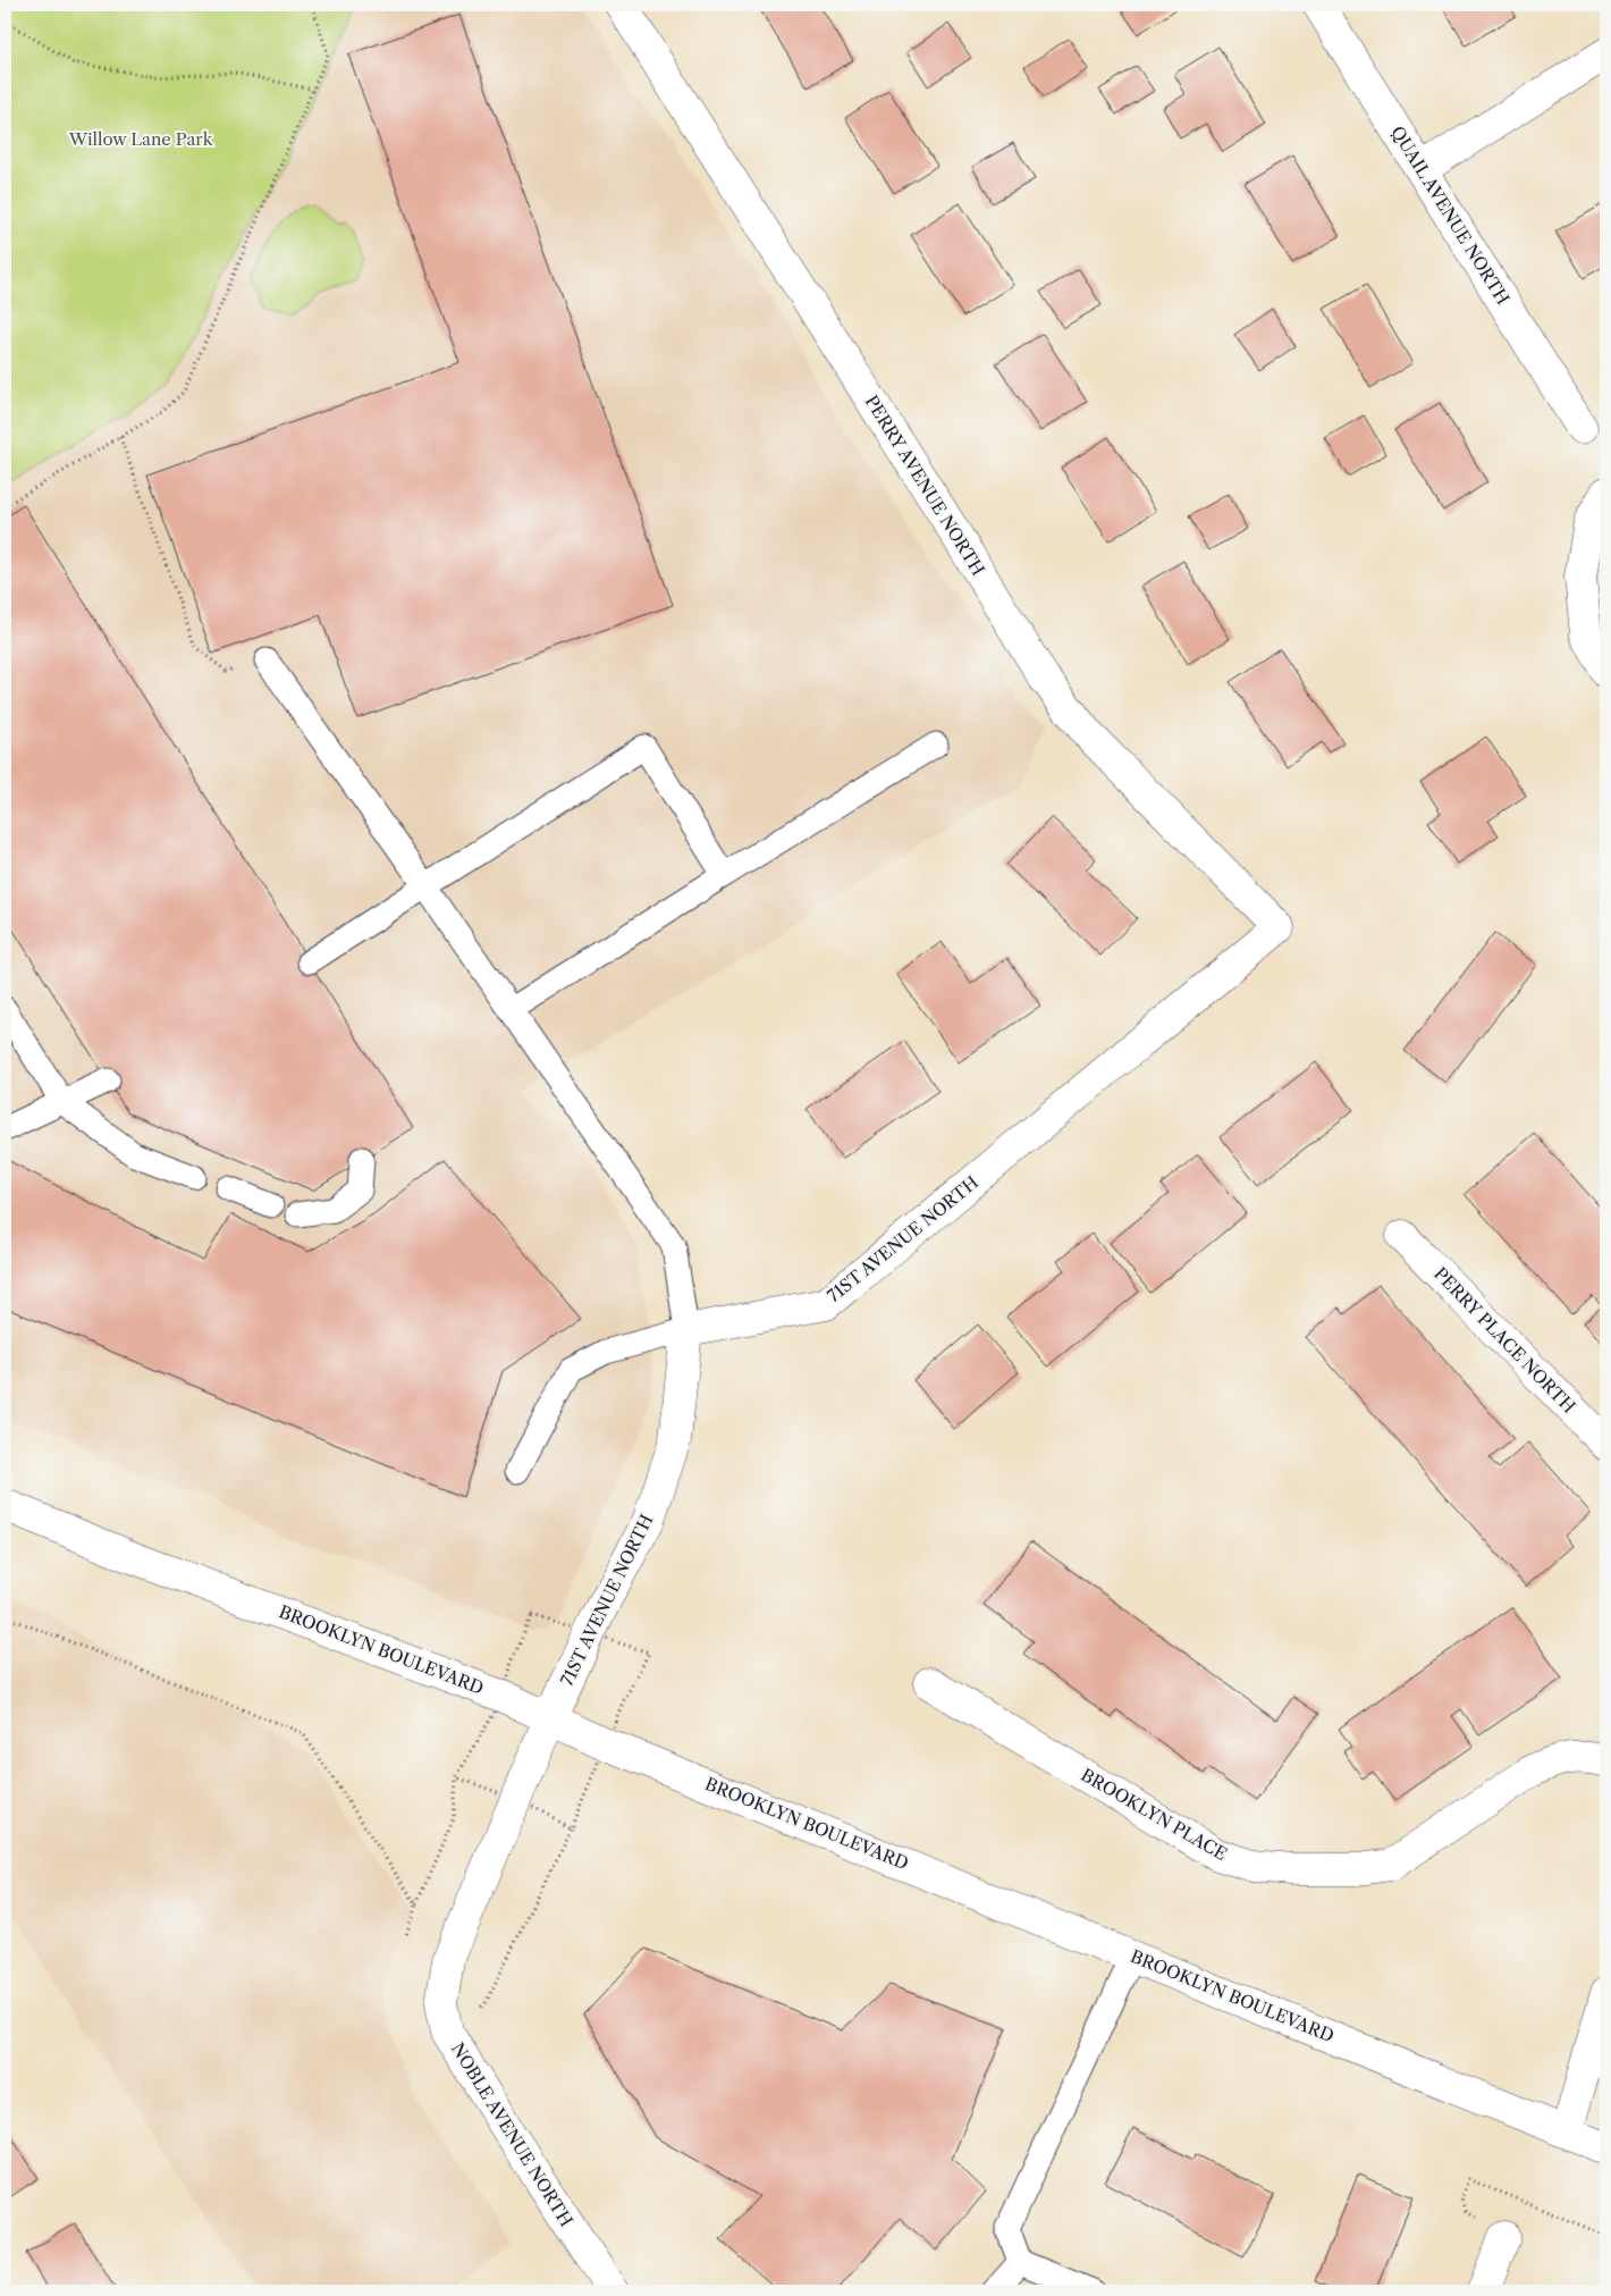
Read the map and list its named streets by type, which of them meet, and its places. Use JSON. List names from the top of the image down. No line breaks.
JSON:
{"streets":{"street":["QUAIL AVENUE NORTH","PERRY AVENUE NORTH","71ST AVENUE NORTH","PERRY PLACE NORTH","BROOKLYN BOULEVARD","BROOKLYN PLACE","NOBLE AVENUE NORTH"]},"crossings":[["PERRY AVENUE NORTH","71ST AVENUE NORTH"],["71ST AVENUE NORTH","BROOKLYN BOULEVARD"],["71ST AVENUE NORTH","NOBLE AVENUE NORTH"],["BROOKLYN BOULEVARD","NOBLE AVENUE NORTH"]],"parks":["Willow Lane Park"]}
